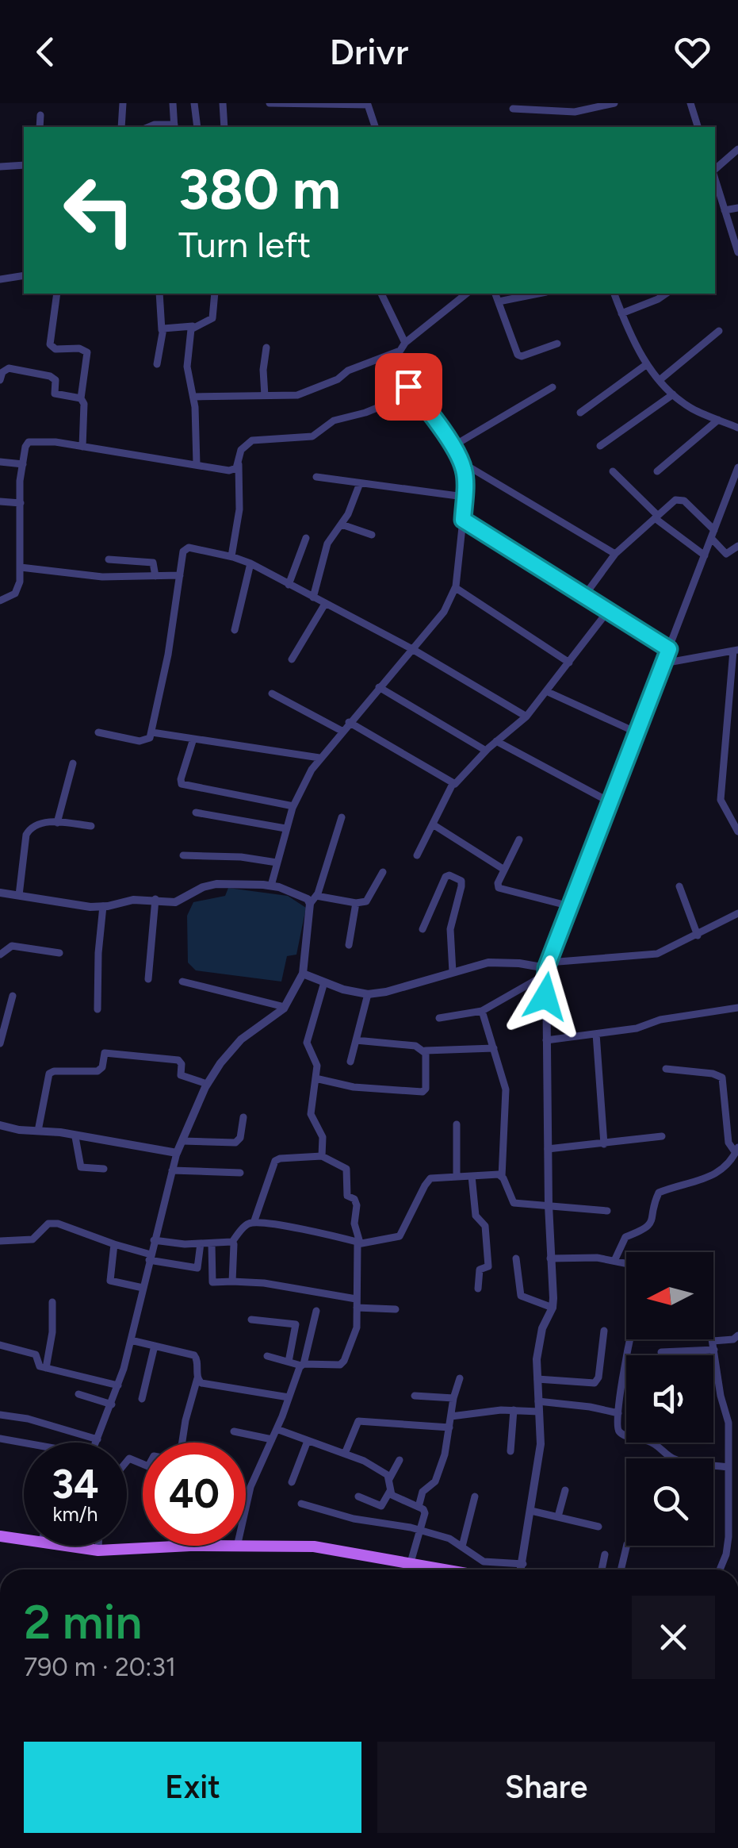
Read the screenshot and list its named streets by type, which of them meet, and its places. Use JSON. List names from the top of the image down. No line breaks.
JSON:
{"north":"left","page":{"header":"Drivr","turn":["380 m","Turn left"],"speed":"34 km/h","limit":"40","heading":["2 min","790 m · 20:31"],"buttons":["Exit","Share"]}}
